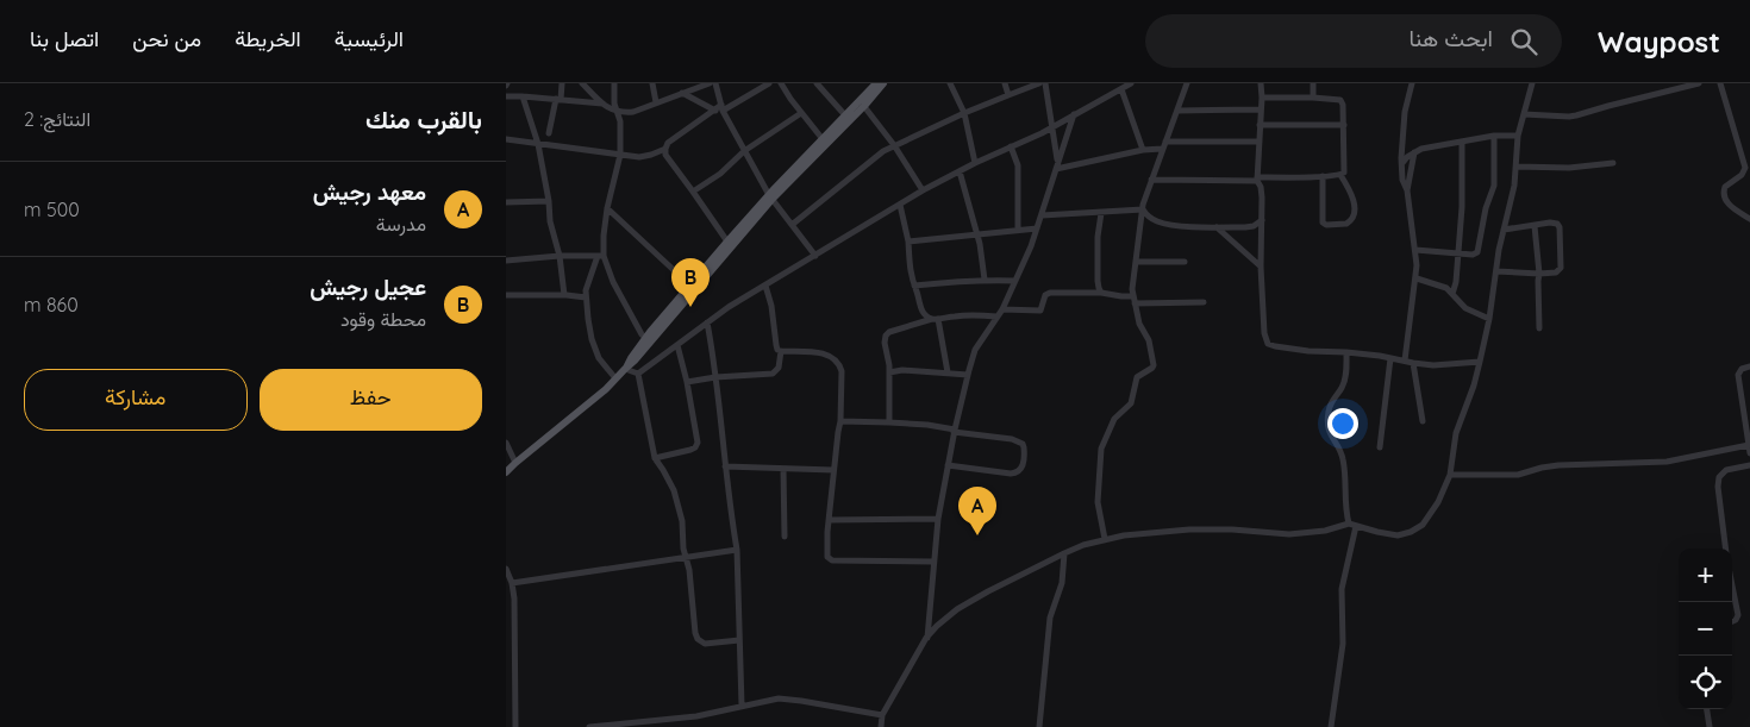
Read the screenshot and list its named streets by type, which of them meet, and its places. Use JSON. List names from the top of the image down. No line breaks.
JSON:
{"page":{"header":"Waypost","search":"ابحث هنا","nav":["الرئيسية","الخريطة","من نحن","اتصل بنا"],"heading":["بالقرب منك","النتائج: 2"],"list":[{"mark":"A","name":"معهد رجيش","note":"مدرسة","value":"500 m"},{"mark":"B","name":"عجيل رجيش","note":"محطة وقود","value":"860 m"}],"pins":["B","A"],"buttons":["حفظ","مشاركة"],"map_buttons":["+","−"]}}
